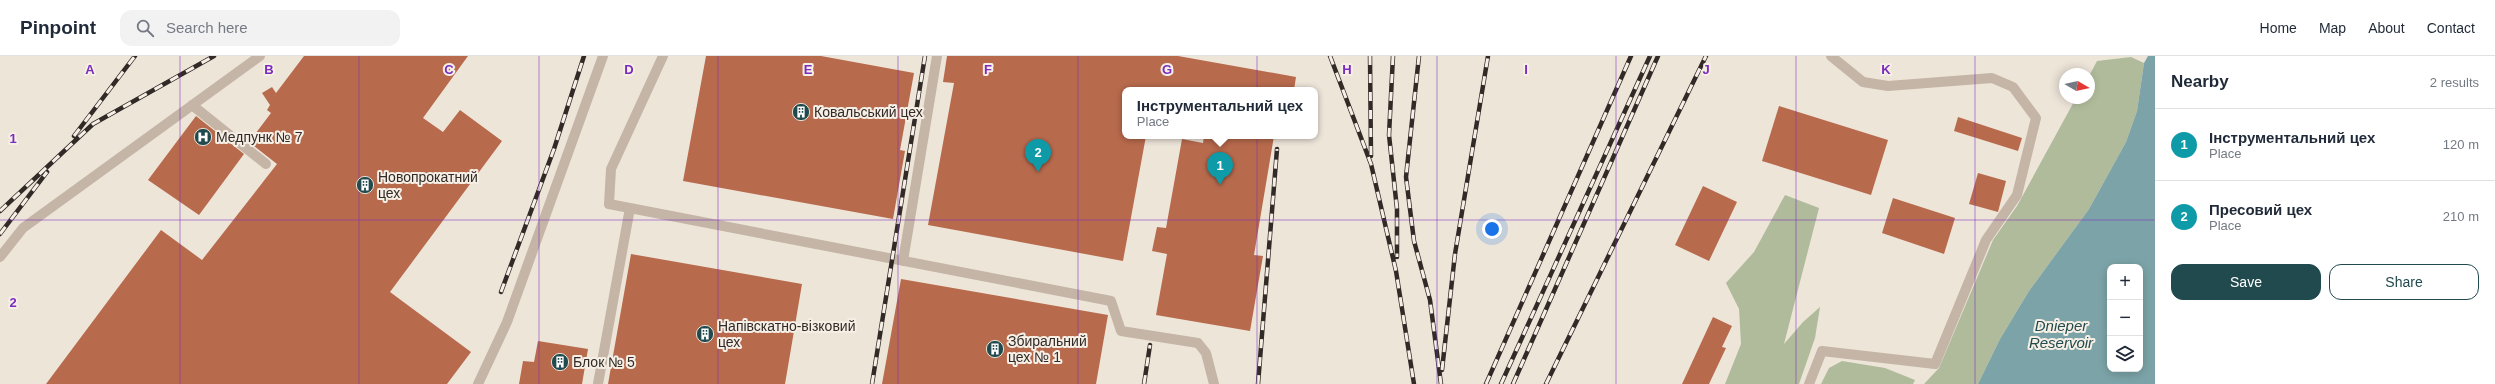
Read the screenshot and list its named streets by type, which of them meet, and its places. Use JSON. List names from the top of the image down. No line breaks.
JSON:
{"water":["Dnieper Reservoir"],"places":{"building":["Ковальський цех","Новопрокатний цех","Напівскатно-візковий цех","Збиральний цех № 1","Блок № 5"],"hospital":["Медпунк № 7"]},"north":"right","page":{"header":"Pinpoint","search":"Search here","nav":["Home","Map","About","Contact"],"heading":["Nearby","2 results"],"popup":["Інструментальний цех","Place"],"list":[{"mark":"1","name":"Інструментальний цех","note":"Place","value":"120 m"},{"mark":"2","name":"Пресовий цех","note":"Place","value":"210 m"}],"pins":["2","1"],"buttons":["Save","Share"],"map_buttons":["+","−"]},"grid":{"columns":["A","B","C","D","E","F","G","H","I","J","K"],"rows":["1","2"]}}
